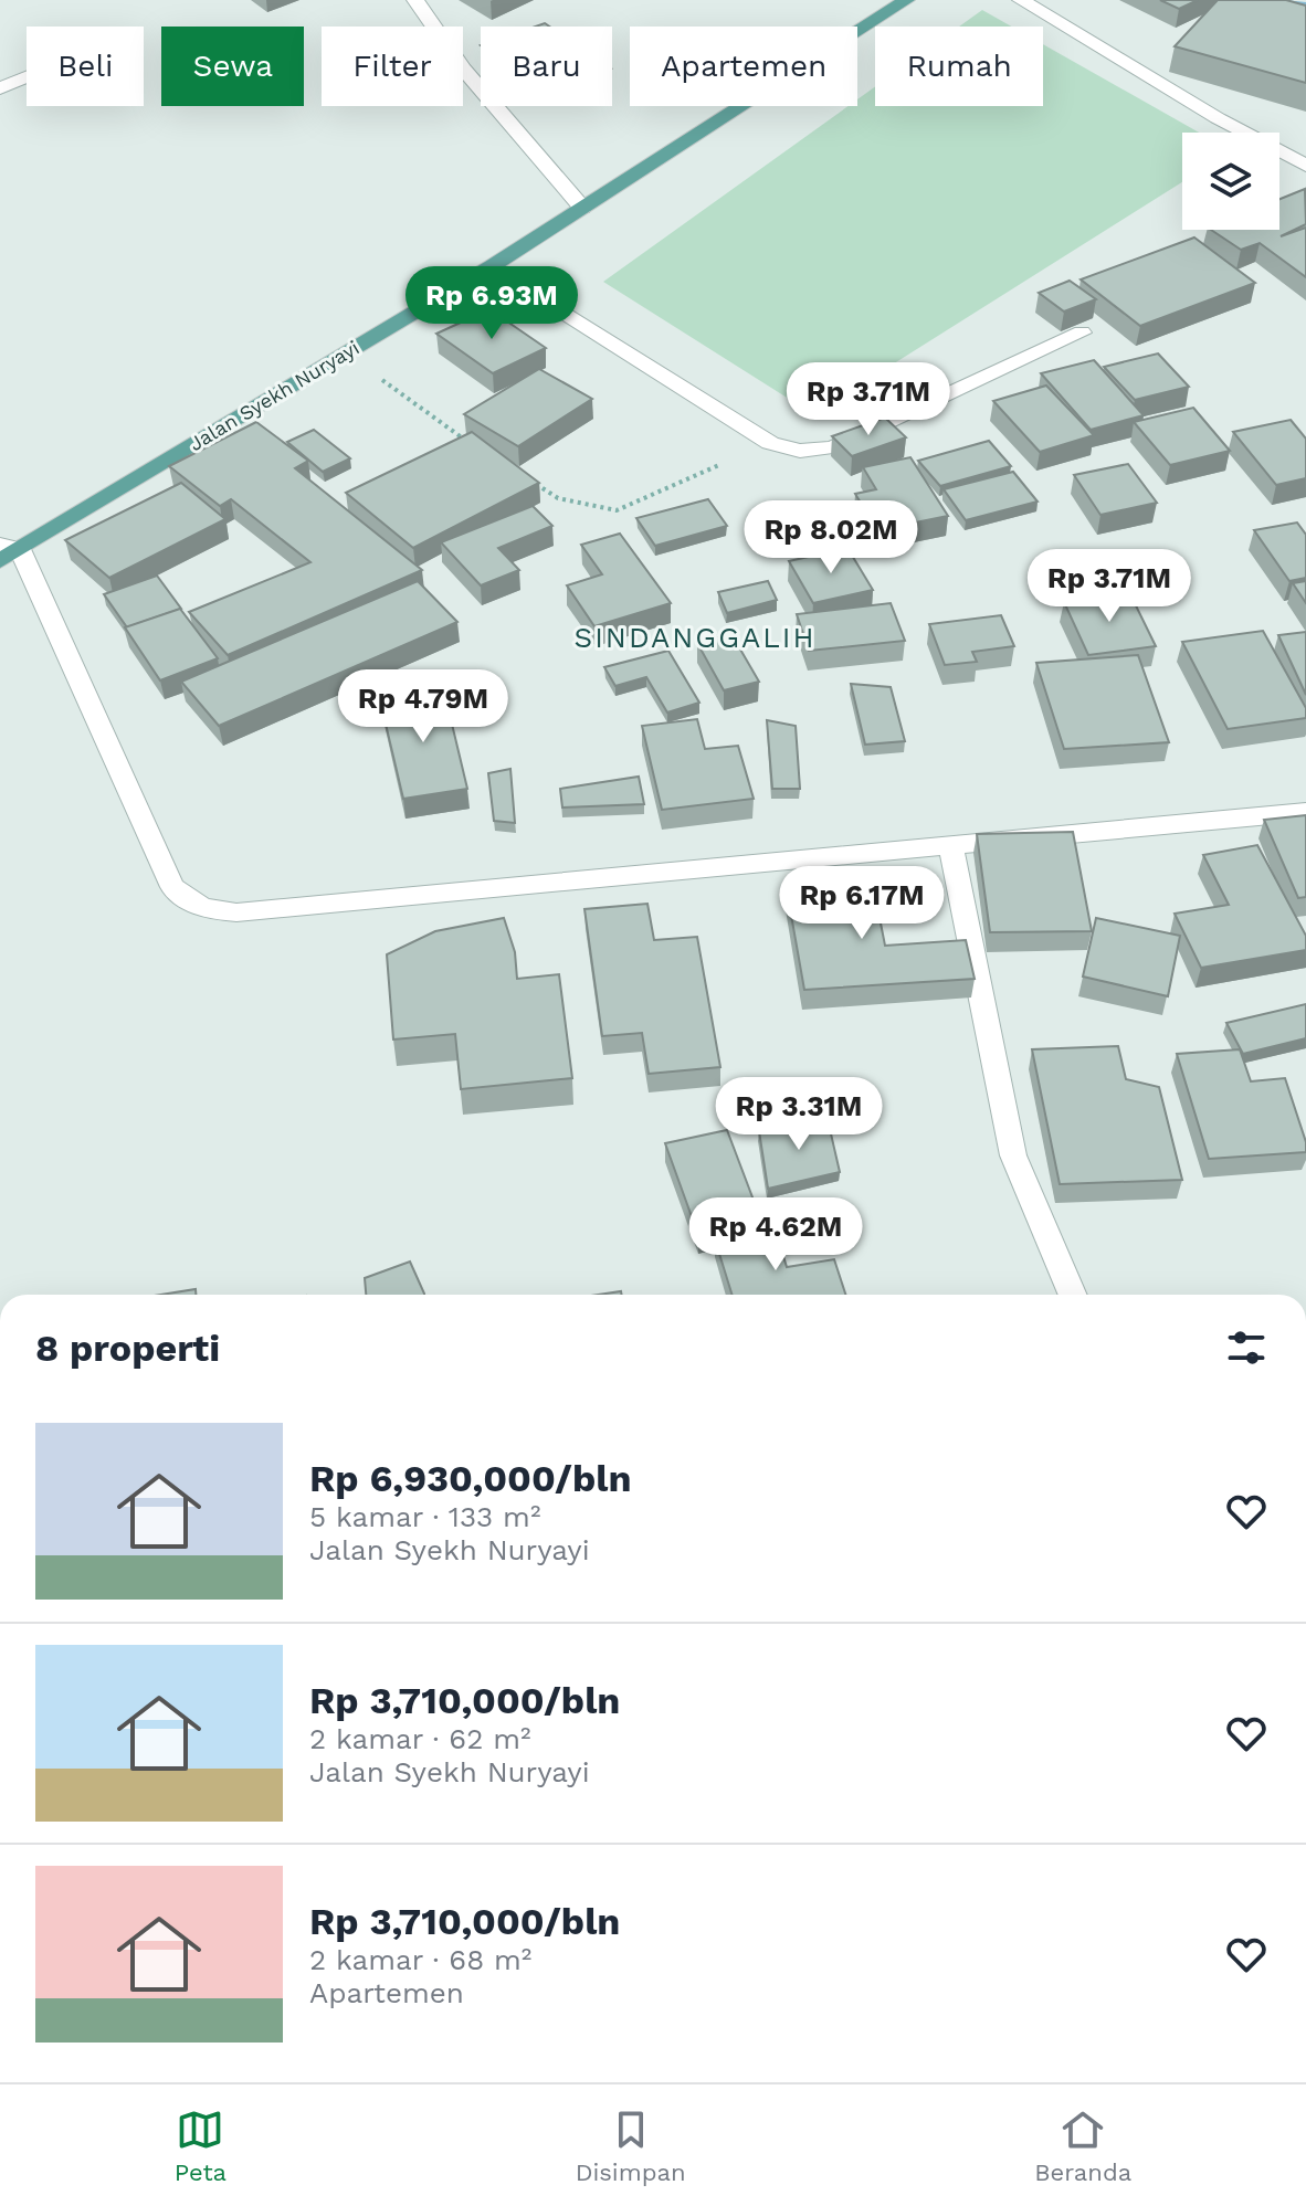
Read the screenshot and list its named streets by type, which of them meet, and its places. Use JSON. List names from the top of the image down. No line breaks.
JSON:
{"streets":{"main road":["Jalan Syekh Nuryayi"]},"districts":["SINDANGGALIH"],"page":{"chip":["Beli","Sewa","Filter","Baru","Apartemen","Rumah"],"price":["Rp 6.93M","Rp 3.71M","Rp 8.02M","Rp 3.71M","Rp 4.79M","Rp 6.17M","Rp 3.31M","Rp 4.62M"],"heading":"8 properti","list":[{"name":"Rp 6,930,000/bln","note":"5 kamar · 133 m² · Jalan Syekh Nuryayi"},{"name":"Rp 3,710,000/bln","note":"2 kamar · 62 m² · Jalan Syekh Nuryayi"},{"name":"Rp 3,710,000/bln","note":"2 kamar · 68 m² · Apartemen"}],"tabs":["Peta","Disimpan","Beranda"]}}
